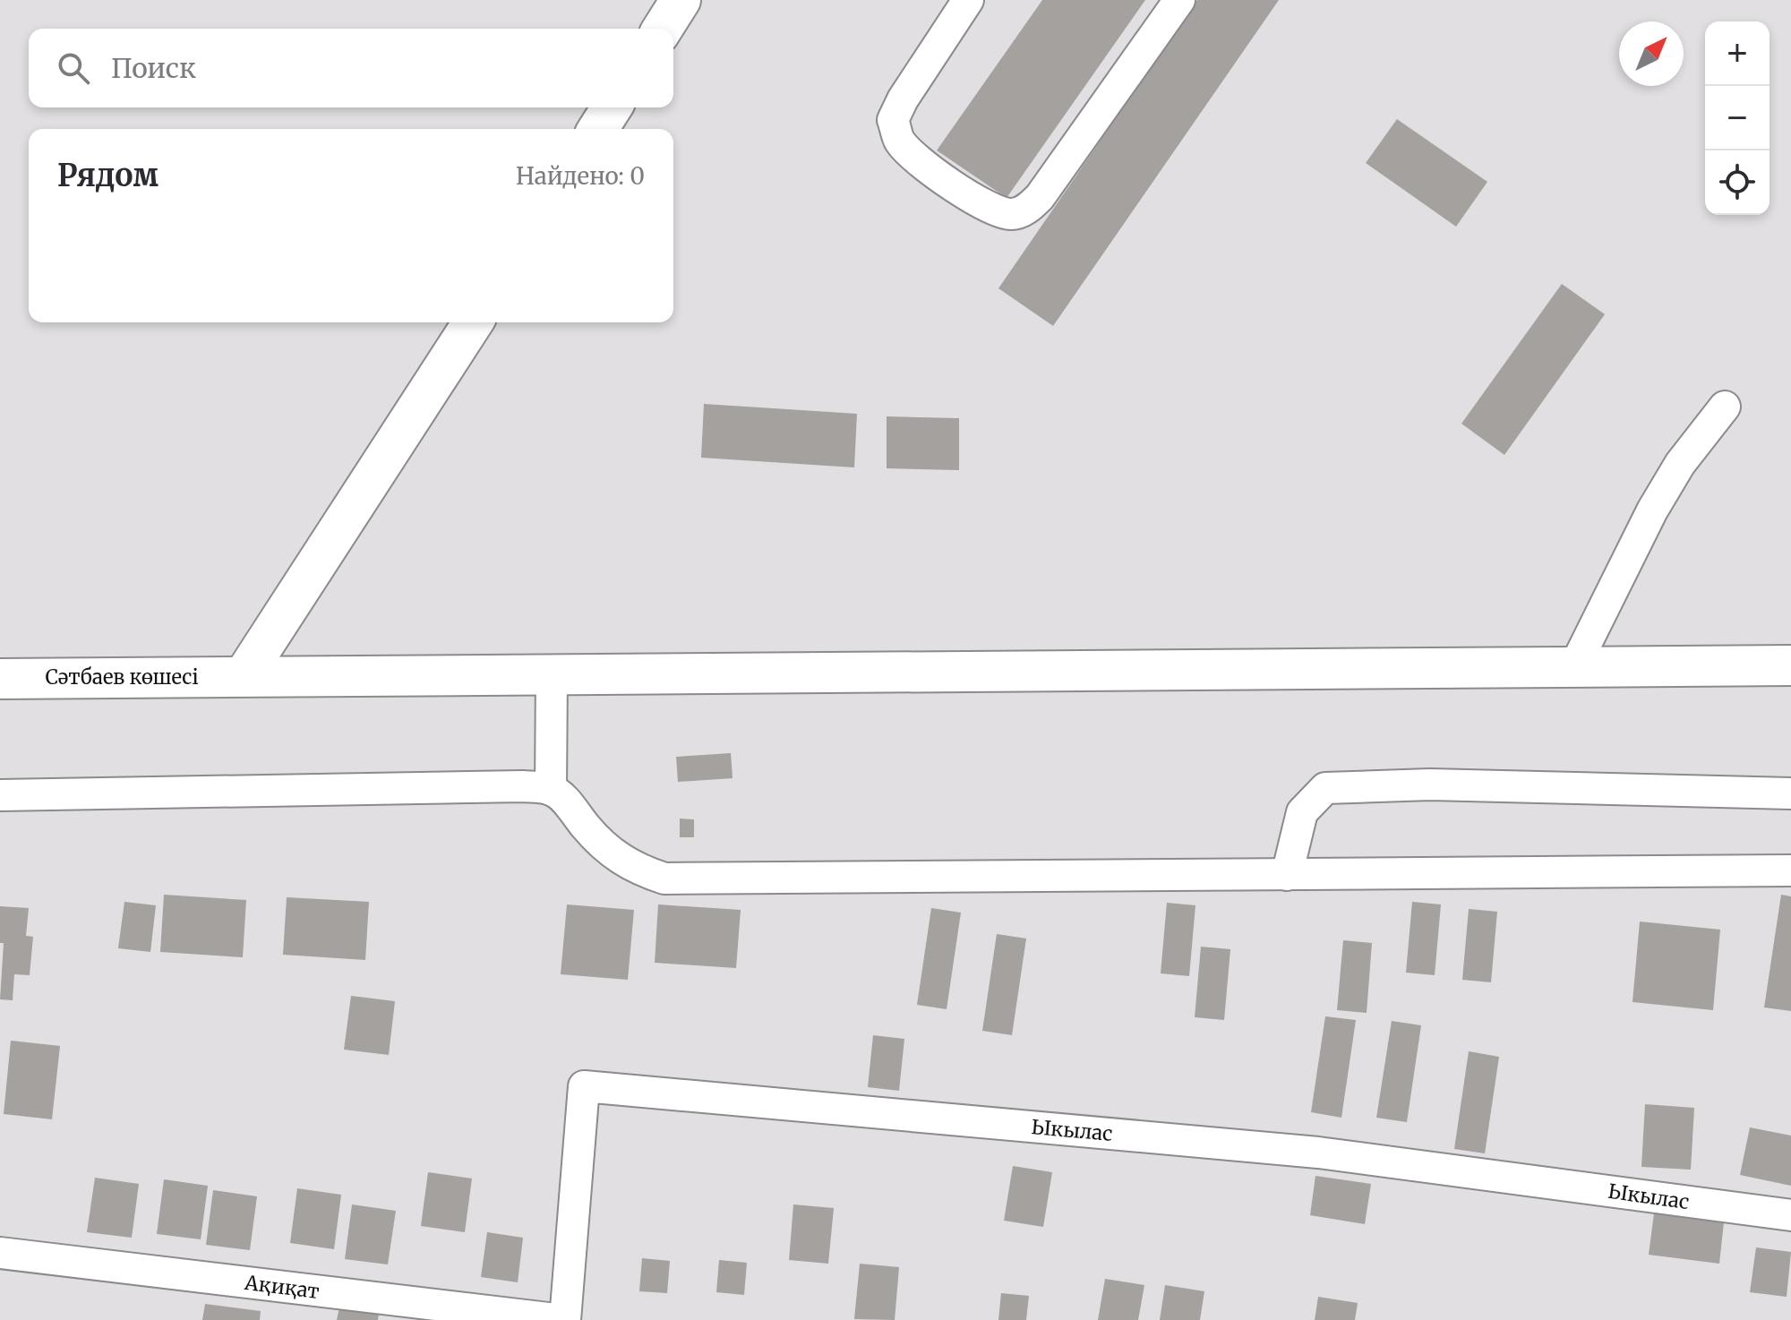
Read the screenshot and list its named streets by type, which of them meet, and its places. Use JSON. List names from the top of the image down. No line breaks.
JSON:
{"streets":{"main road":["Сәтбаев көшесі"],"street":["Ыкылас","Ақиқат"]},"crossings":[["Ыкылас","Ақиқат"]],"north":"top right","page":{"map_buttons":["+","−"],"search":"Поиск","heading":["Рядом","Найдено: 0"]}}
